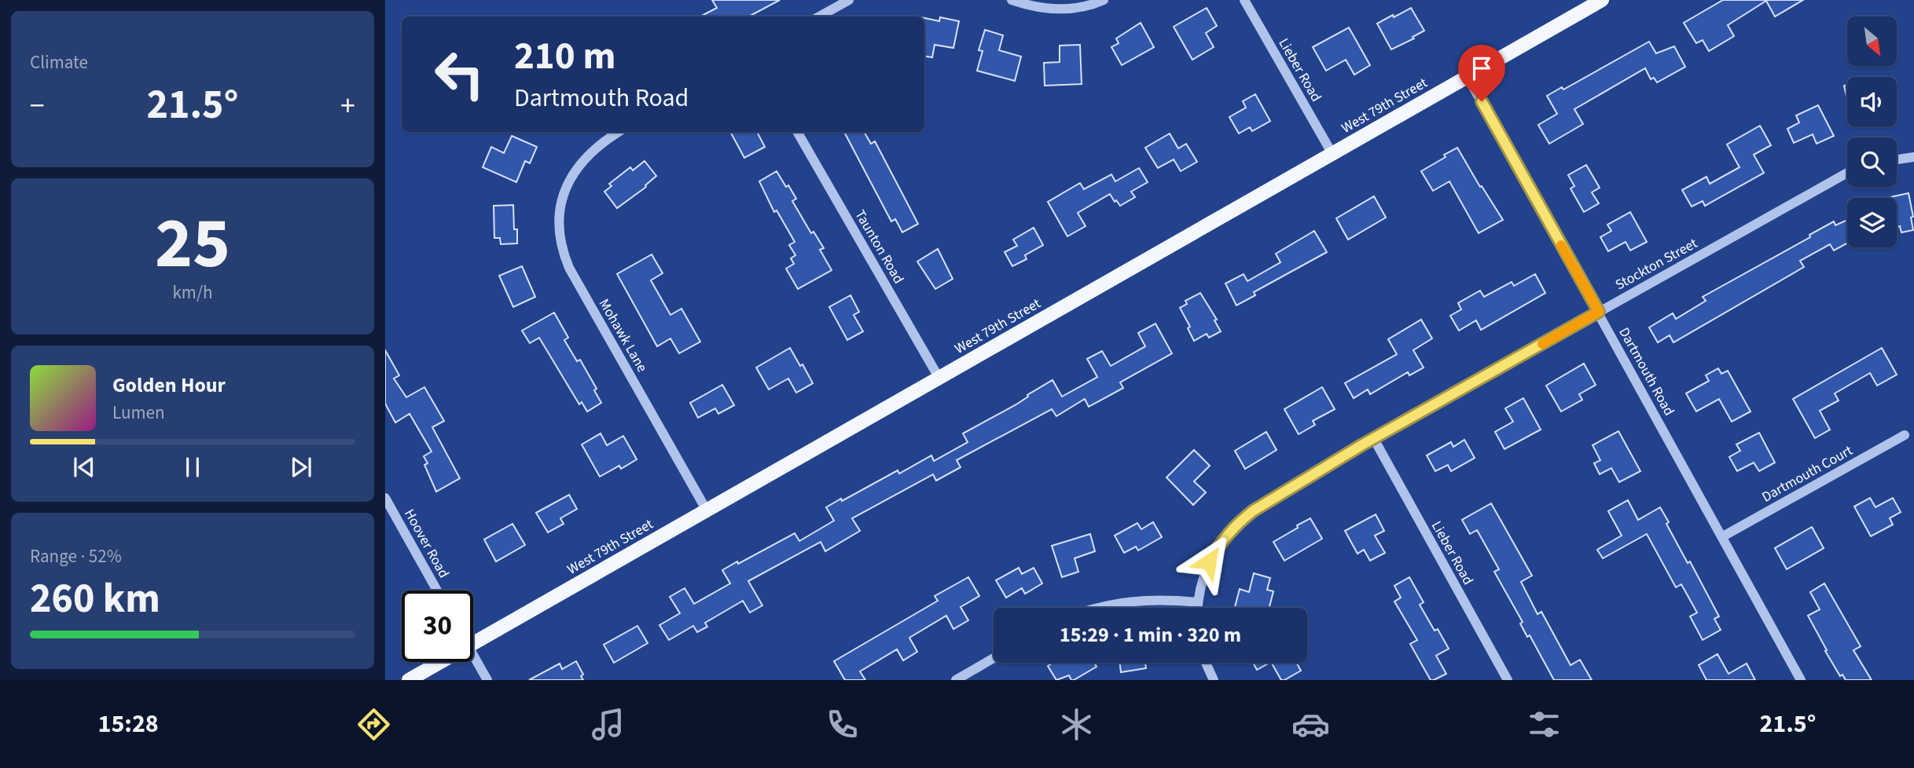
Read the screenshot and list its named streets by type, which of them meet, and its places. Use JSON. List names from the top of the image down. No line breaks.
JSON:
{"streets":{"main road":["West 79th Street"],"street":["Lieber Road","Taunton Road","Stockton Street","Mohawk Lane","Dartmouth Road","Dartmouth Court","Hoover Road"]},"crossings":[["Lieber Road","West 79th Street"],["Lieber Road","Stockton Street"],["West 79th Street","Taunton Road"],["West 79th Street","Mohawk Lane"],["West 79th Street","Dartmouth Road"],["Stockton Street","Dartmouth Road"],["Dartmouth Road","Dartmouth Court"]],"north":"bottom right","page":{"tile":["Climate",["25","km/h"],["Range · 52%","260 km"]],"turn":["210 m","Dartmouth Road"],"heat":["−","21.5°","+"],"song":["Golden Hour","Lumen"],"limit":"30","trip":"15:29 · 1 min · 320 m","tabs":["15:28","21.5°"]}}
